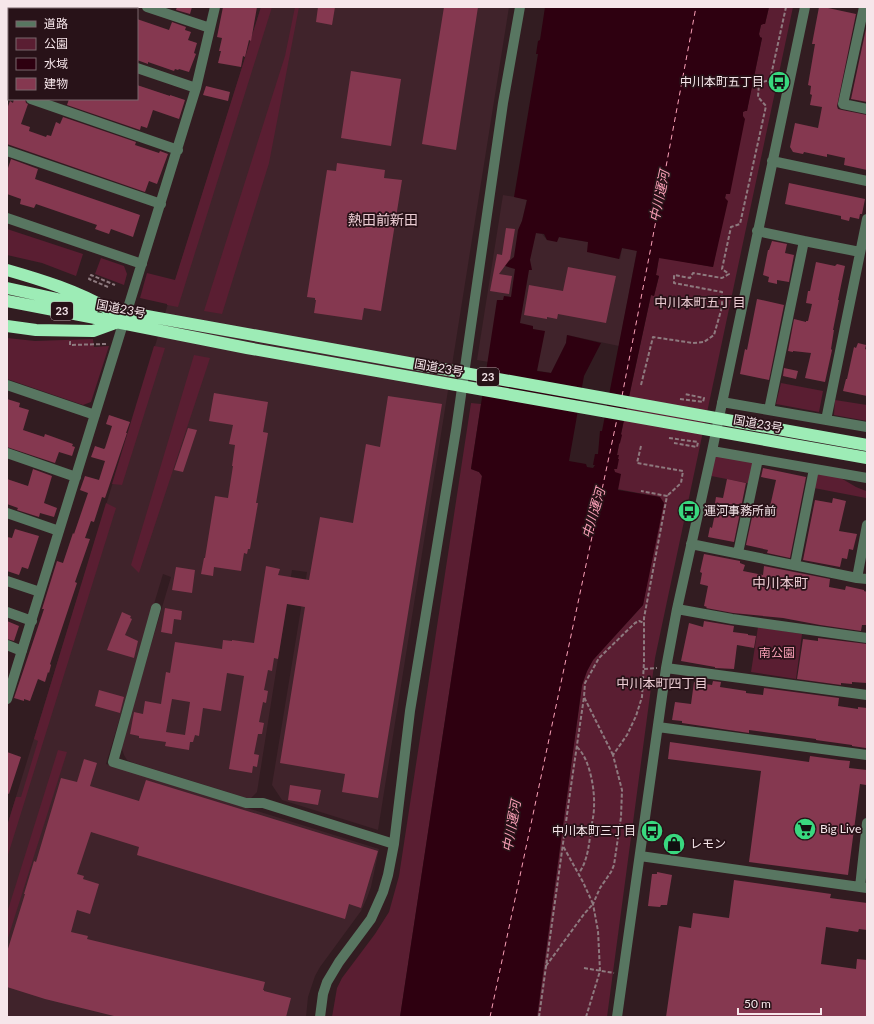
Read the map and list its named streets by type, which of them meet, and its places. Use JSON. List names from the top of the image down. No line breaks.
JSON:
{"streets":{"highway":["国道23号","23"]},"crossings":[["国道23号","23"]],"districts":["熱田前新田","中川本町五丁目","中川本町","中川本町四丁目"],"water":["中川運河"],"parks":["南公園"],"places":{"bus stop":["中川本町五丁目","運河事務所前","中川本町三丁目"],"supermarket":["Big Live"],"shop":["レモン"]},"legend":["道路","公園","水域","建物"],"scale_bar":"50 m"}
